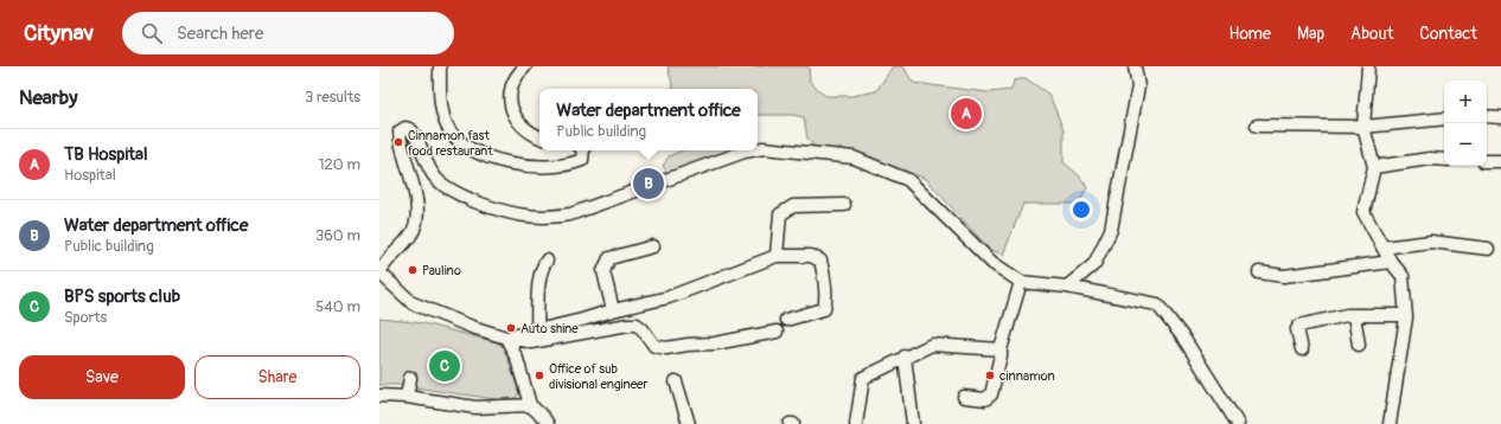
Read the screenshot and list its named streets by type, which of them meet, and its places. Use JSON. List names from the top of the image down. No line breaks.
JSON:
{"places":["Cinnamon fast food restaurant","Paulino","Auto shine","Office of sub divisional engineer","cinnamon"],"page":{"header":"Citynav","search":"Search here","nav":["Home","Map","About","Contact"],"heading":["Nearby","3 results"],"map_buttons":["+","−"],"popup":["Water department office","Public building"],"pins":["A","B","C"],"list":[{"mark":"A","name":"TB Hospital","note":"Hospital","value":"120 m"},{"mark":"B","name":"Water department office","note":"Public building","value":"360 m"},{"mark":"C","name":"BPS sports club","note":"Sports","value":"540 m"}],"buttons":["Save","Share"]}}
